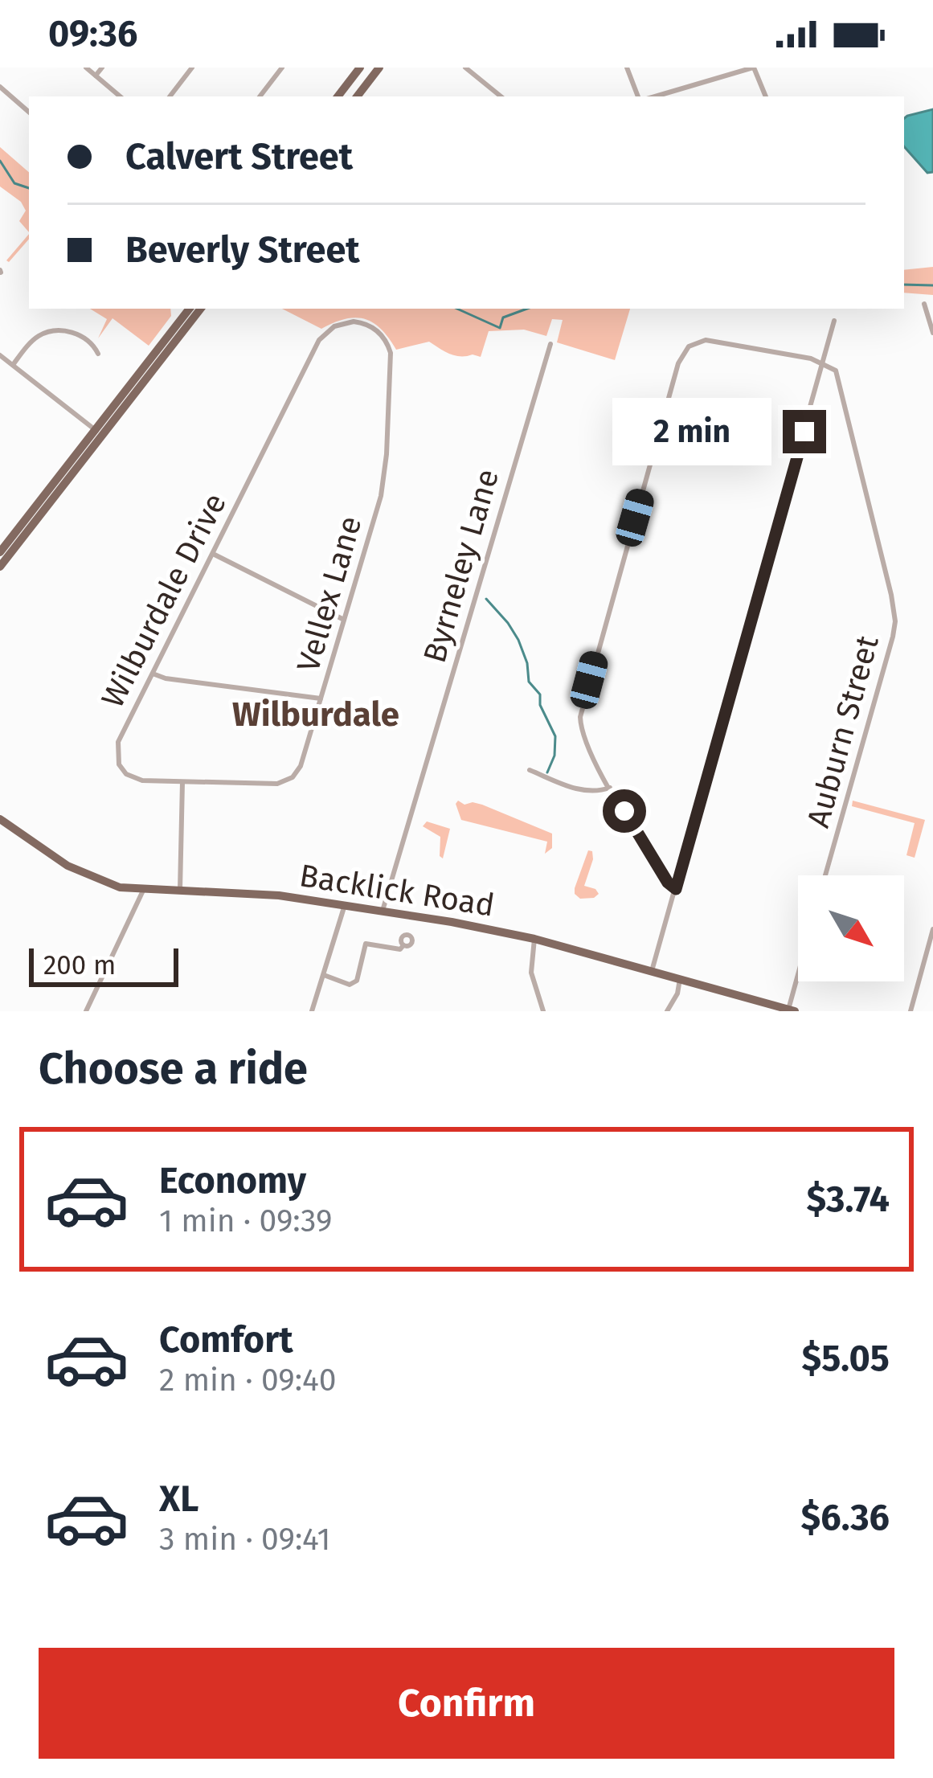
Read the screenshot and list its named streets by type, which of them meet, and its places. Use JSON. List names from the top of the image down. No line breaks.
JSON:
{"streets":{"main road":["Backlick Road"],"street":["Byrneley Lane","Vellex Lane","Wilburdale Drive","Auburn Street"]},"crossings":[["Byrneley Lane","Backlick Road"],["Vellex Lane","Wilburdale Drive"]],"districts":["Wilburdale"],"scale_bar":"200 m","north":"bottom right","page":{"status":"09:36","banner":["Calvert Street","Beverly Street"],"bubble":"2 min","scale":"200 m","heading":"Choose a ride","list":[{"name":"Economy","note":"1 min · 09:39","value":"$3.74"},{"name":"Comfort","note":"2 min · 09:40","value":"$5.05"},{"name":"XL","note":"3 min · 09:41","value":"$6.36"}],"buttons":"Confirm"}}
